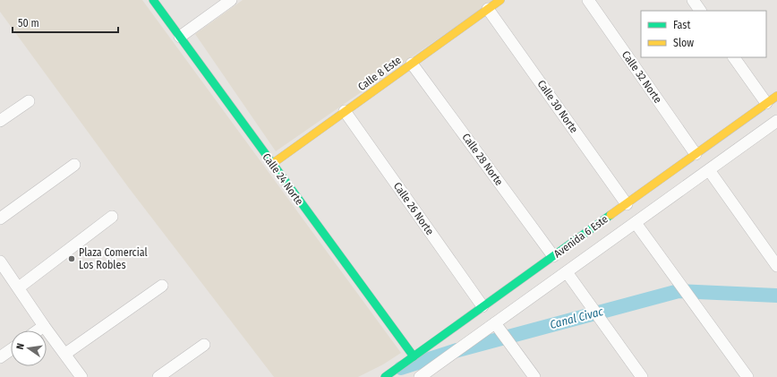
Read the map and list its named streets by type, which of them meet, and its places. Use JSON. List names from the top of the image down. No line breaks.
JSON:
{"streets":{"street":["Calle 8 Este","Calle 32 Norte","Calle 30 Norte","Calle 28 Norte","Calle 24 Norte","Calle 26 Norte","Avenida 6 Este"]},"crossings":[["Calle 8 Este","Calle 30 Norte"],["Calle 8 Este","Calle 28 Norte"],["Calle 8 Este","Calle 24 Norte"],["Calle 8 Este","Calle 26 Norte"],["Calle 32 Norte","Avenida 6 Este"],["Calle 30 Norte","Avenida 6 Este"],["Calle 28 Norte","Avenida 6 Este"],["Calle 24 Norte","Avenida 6 Este"],["Calle 26 Norte","Avenida 6 Este"]],"water":["Canal Civac"],"places":["Plaza Comercial Los Robles"],"legend":["Fast","Slow"],"scale_bar":"50 m","north":"left"}
